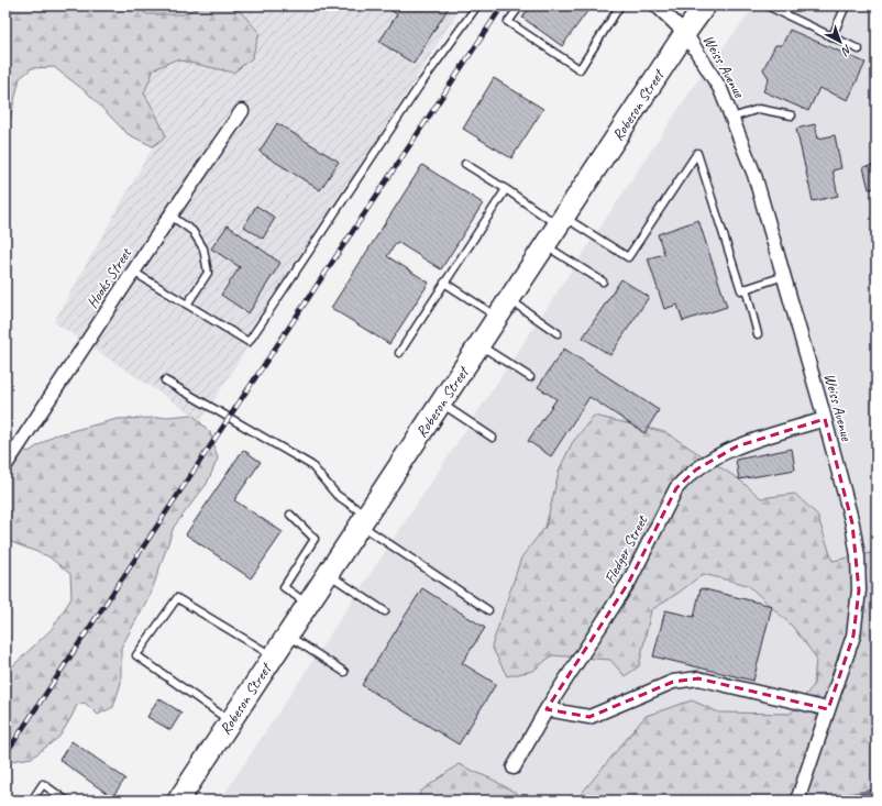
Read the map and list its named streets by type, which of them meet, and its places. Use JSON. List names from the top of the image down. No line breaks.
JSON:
{"streets":{"main road":["Robeson Street"],"street":["Weiss Avenue","Hooks Street","Fledger Street"]},"crossings":[["Weiss Avenue","Robeson Street"],["Weiss Avenue","Fledger Street"]],"north":"bottom right"}
